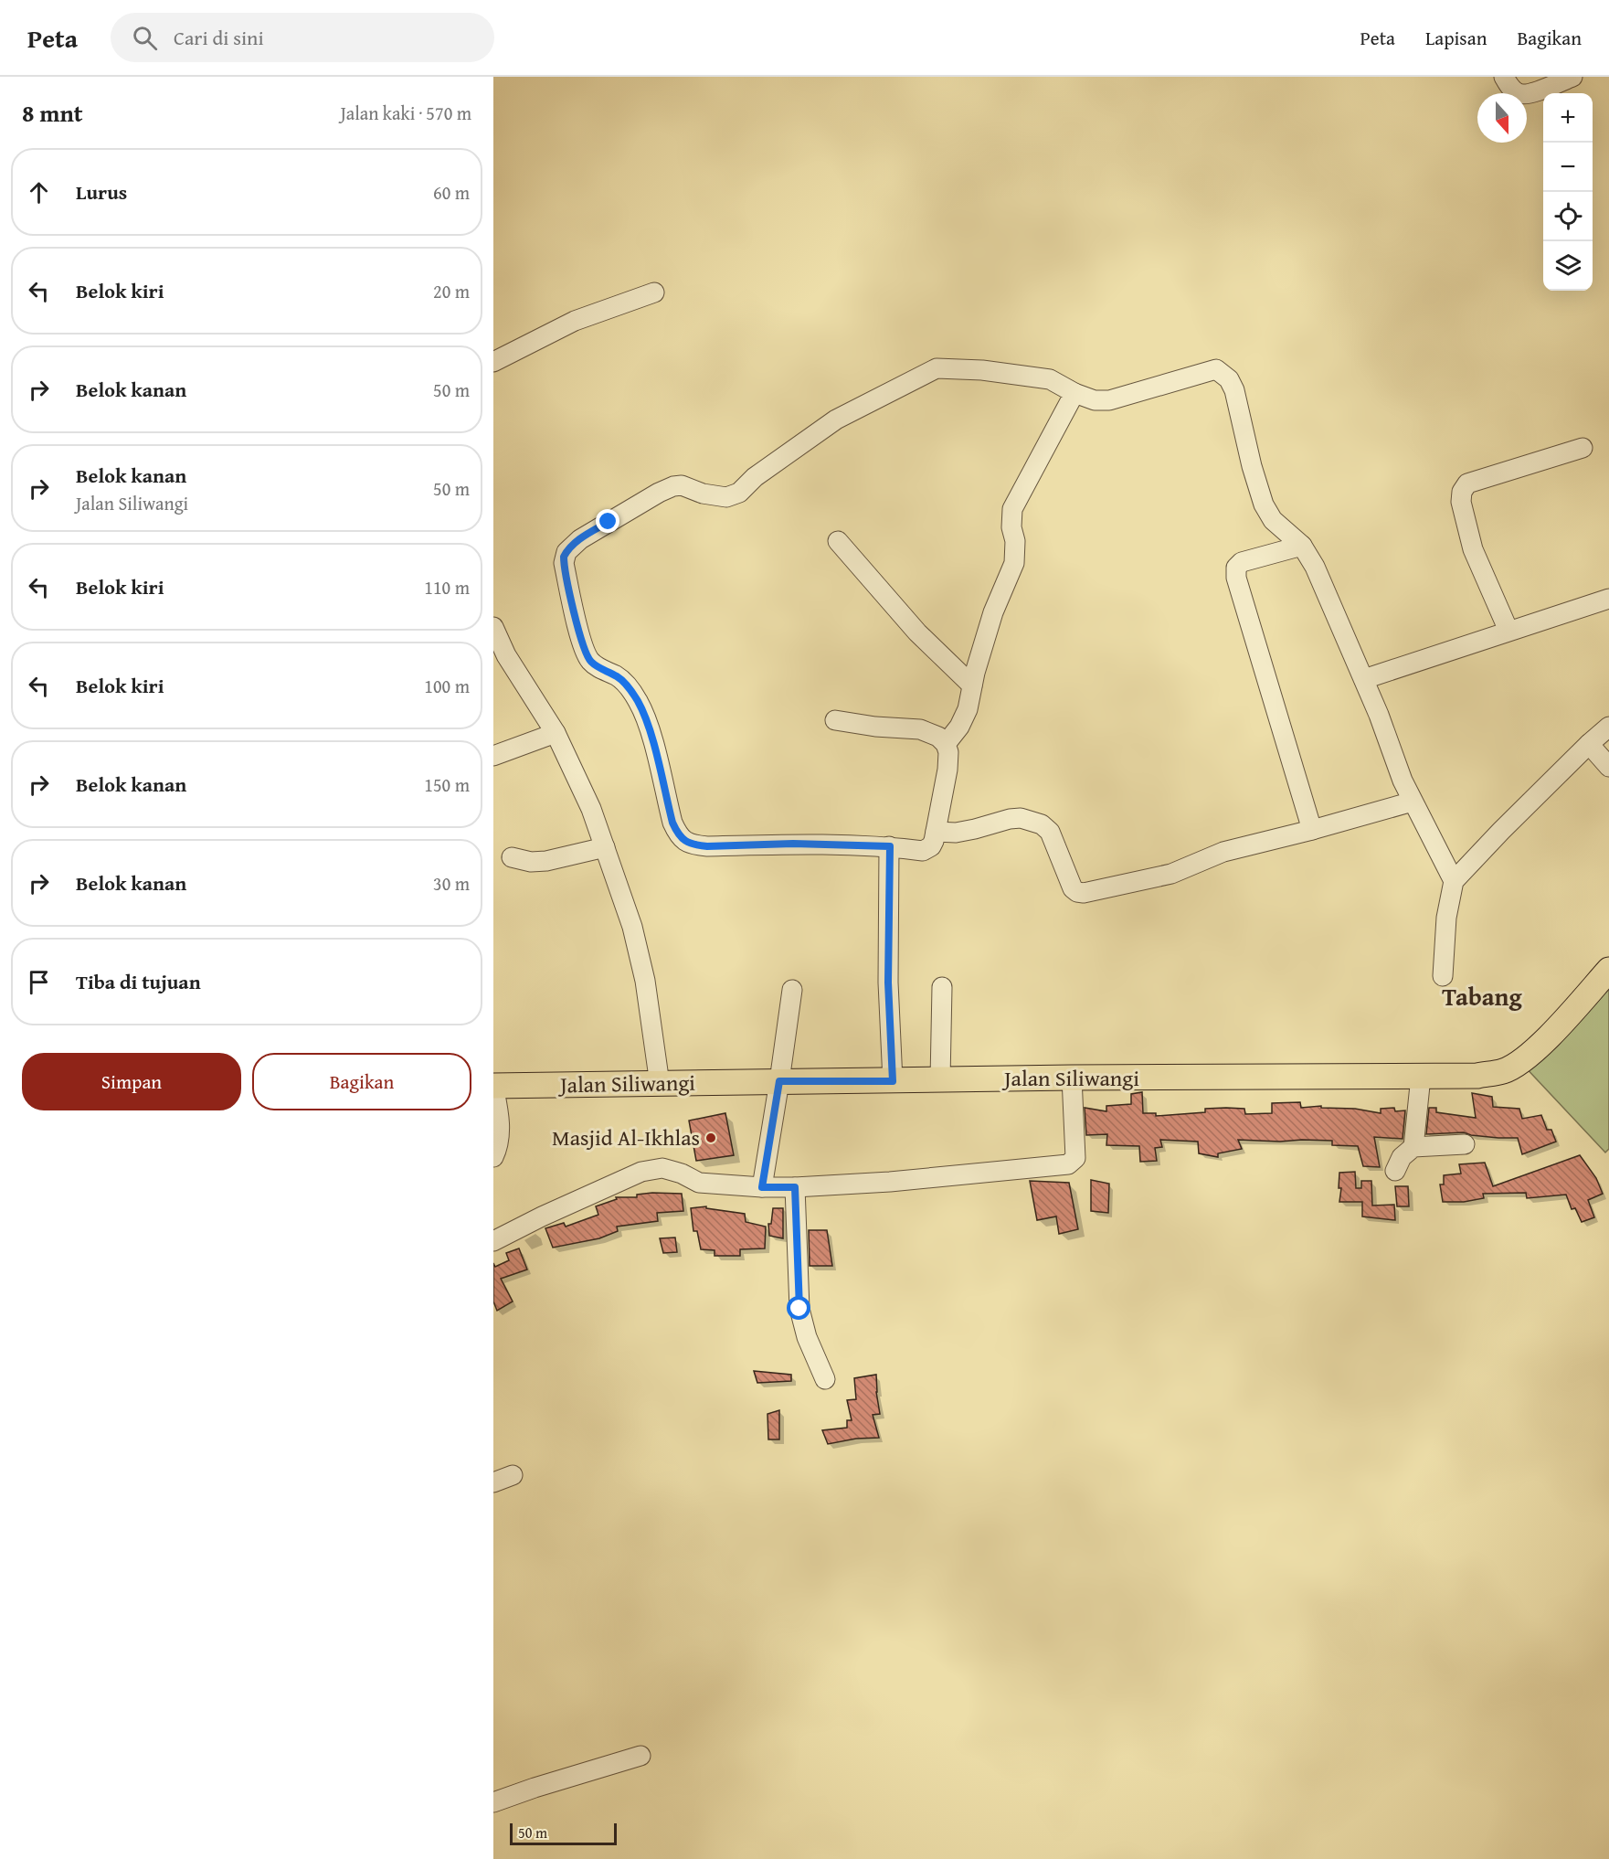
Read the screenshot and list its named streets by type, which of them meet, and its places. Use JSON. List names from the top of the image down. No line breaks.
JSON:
{"streets":{"main road":["Jalan Siliwangi"]},"districts":["Tabang"],"places":["Masjid Al-Ikhlas"],"scale_bar":"50 m","north":"bottom","page":{"header":"Peta","search":"Cari di sini","nav":["Peta","Lapisan","Bagikan"],"heading":["8 mnt","Jalan kaki · 570 m"],"map_buttons":["+","−"],"list":[["Lurus","60 m"],["Belok kiri","20 m"],["Belok kanan","50 m"],["Belok kanan","Jalan Siliwangi","50 m"],["Belok kiri","110 m"],["Belok kiri","100 m"],["Belok kanan","150 m"],["Belok kanan","30 m"],"Tiba di tujuan"],"buttons":["Simpan","Bagikan"],"scale":"50 m"}}
